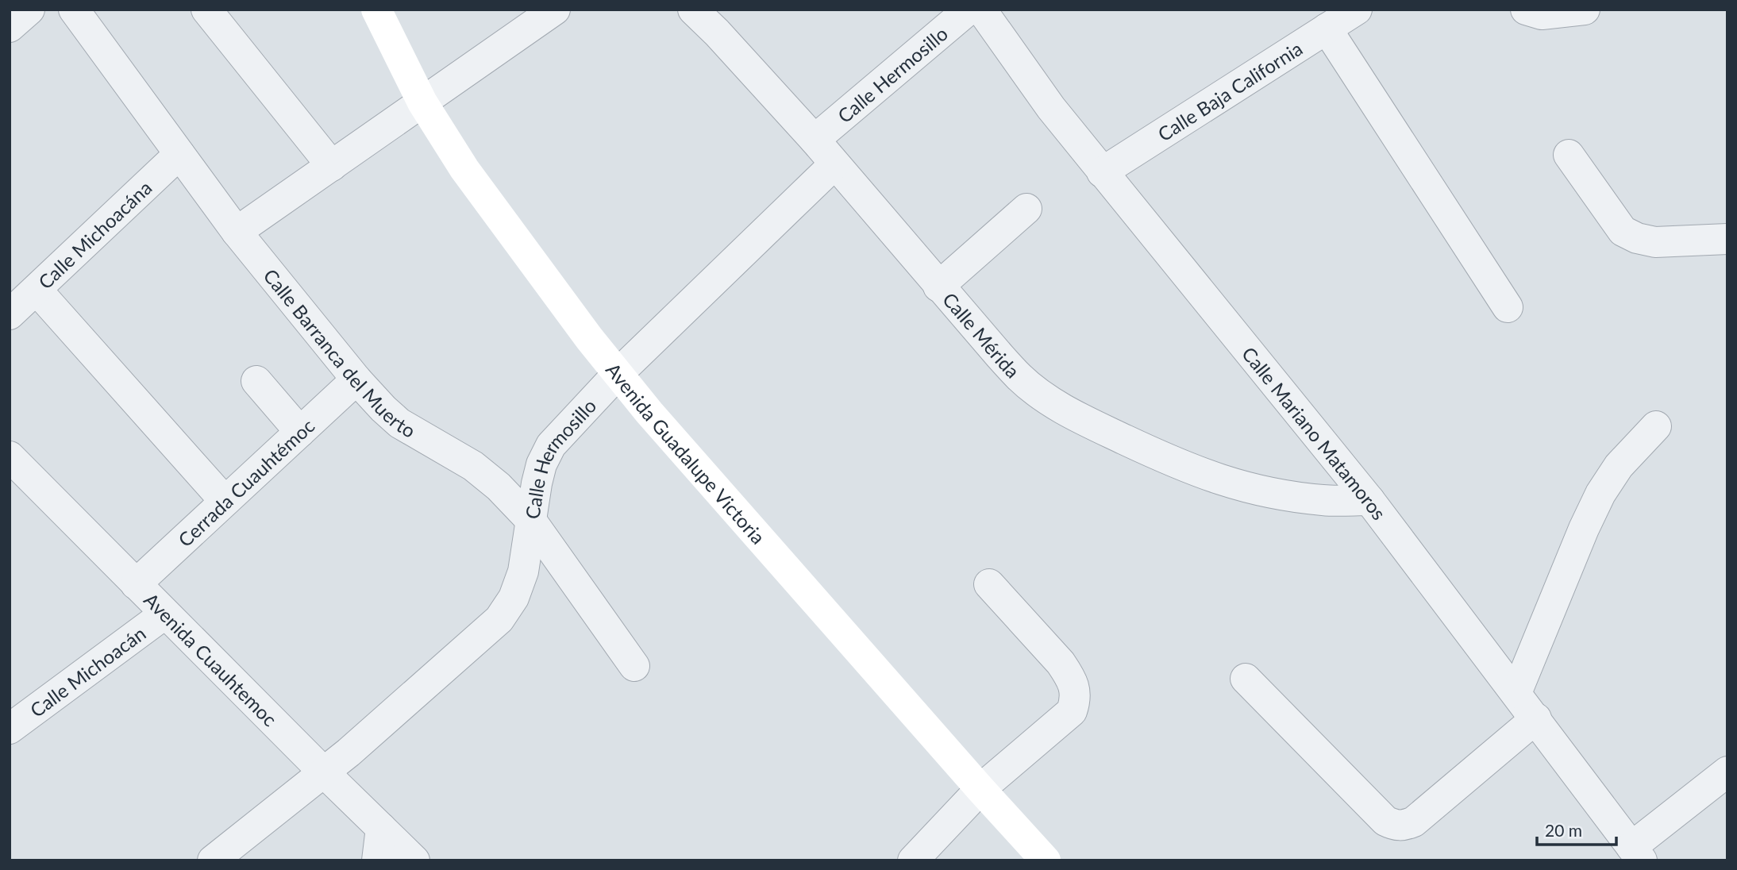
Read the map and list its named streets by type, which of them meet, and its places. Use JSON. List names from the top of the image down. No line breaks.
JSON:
{"streets":{"main road":["Avenida Guadalupe Victoria"],"street":["Calle Hermosillo","Calle Baja California","Calle Michoacána","Calle Mérida","Calle Barranca del Muerto","Calle Mariano Matamoros","Cerrada Cuauhtémoc","Avenida Cuauhtemoc","Calle Michoacán"]},"crossings":[["Calle Hermosillo","Calle Mérida"],["Calle Hermosillo","Calle Barranca del Muerto"],["Calle Hermosillo","Avenida Guadalupe Victoria"],["Calle Hermosillo","Avenida Cuauhtemoc"],["Calle Baja California","Calle Mariano Matamoros"],["Calle Michoacána","Calle Barranca del Muerto"],["Calle Mérida","Calle Mariano Matamoros"],["Calle Barranca del Muerto","Cerrada Cuauhtémoc"],["Cerrada Cuauhtémoc","Avenida Cuauhtemoc"],["Avenida Cuauhtemoc","Calle Michoacán"]],"scale_bar":"20 m"}
